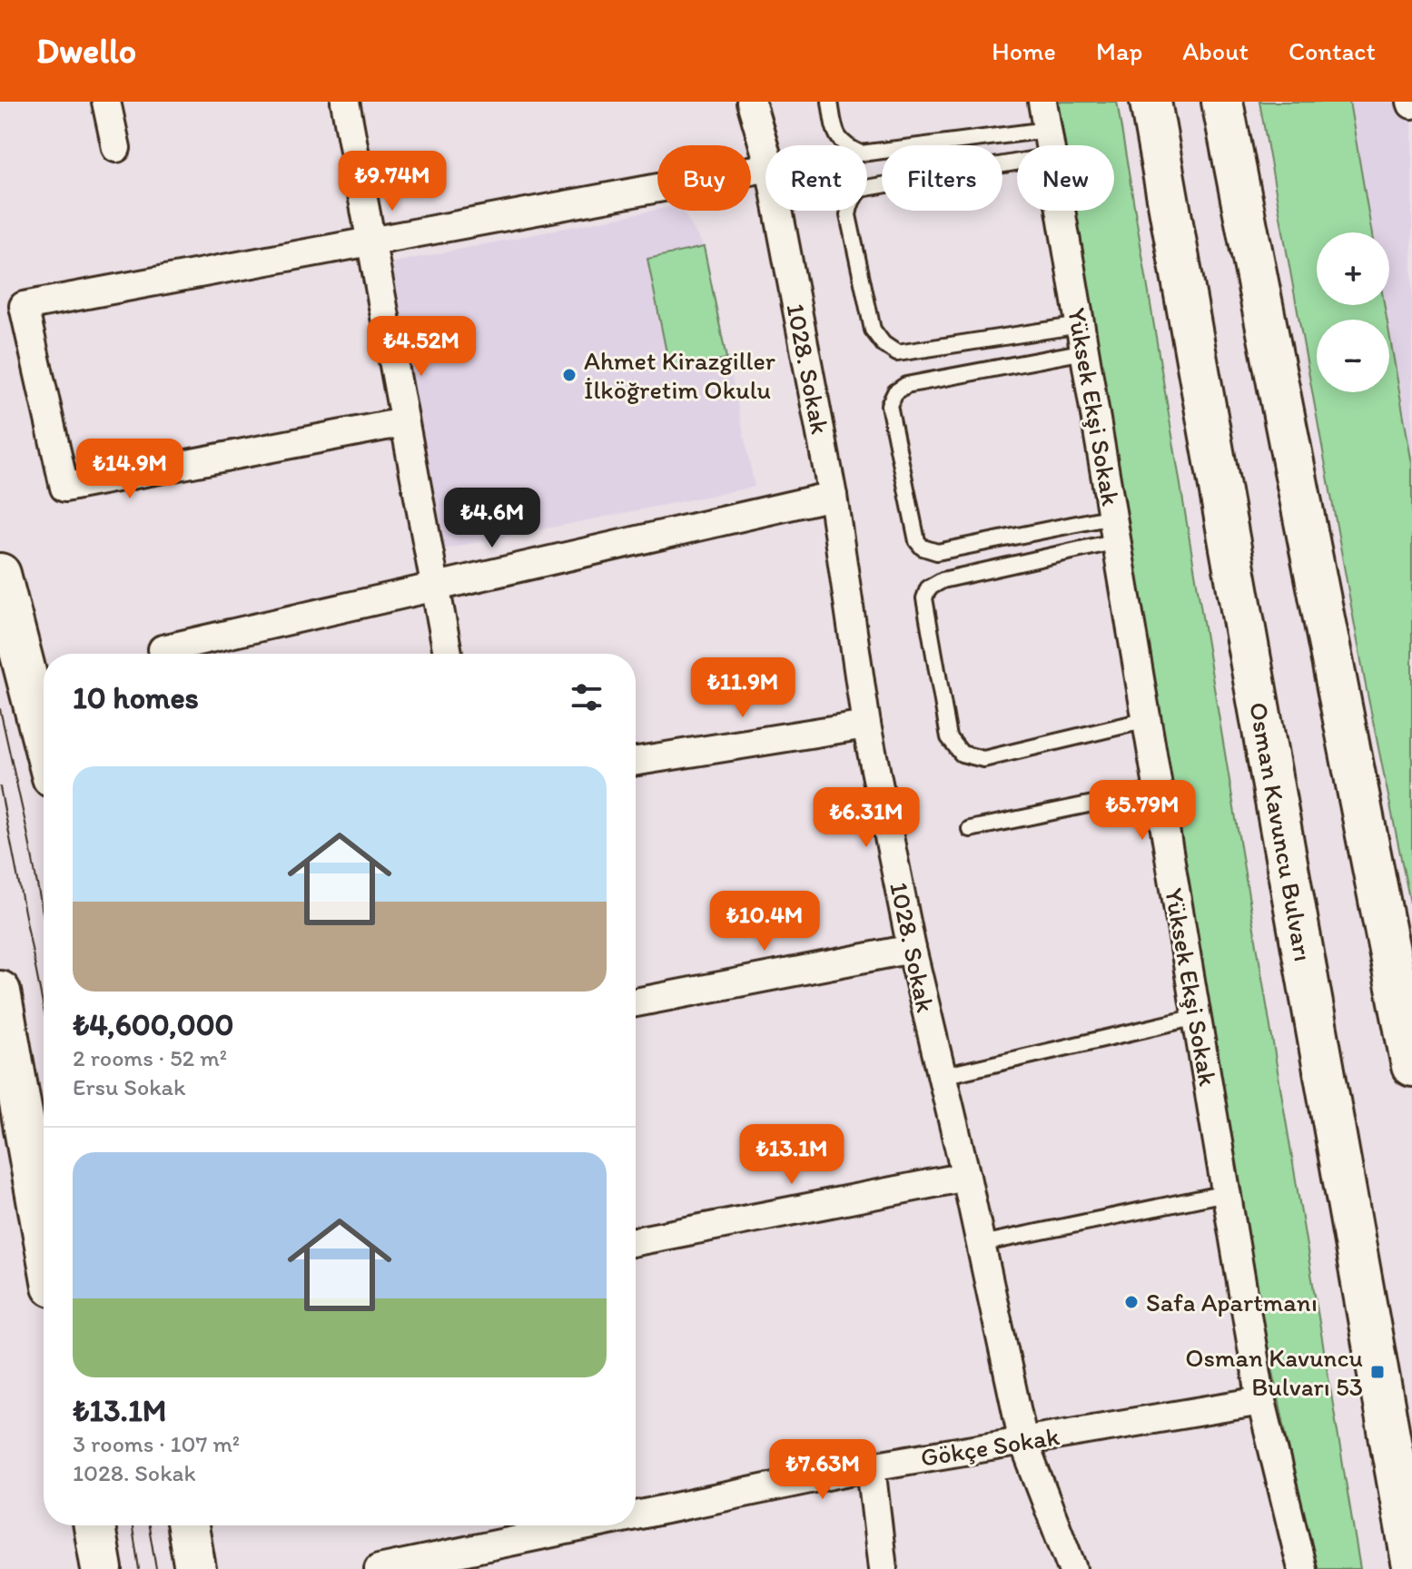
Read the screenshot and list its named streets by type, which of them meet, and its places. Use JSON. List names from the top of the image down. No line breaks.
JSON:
{"streets":{"main road":["Osman Kavuncu Bulvarı"],"street":["1028. Sokak","Yüksek Ekşi Sokak","Gökçe Sokak"]},"crossings":[["1028. Sokak","Gökçe Sokak"],["Yüksek Ekşi Sokak","Gökçe Sokak"]],"places":{"other":["Ahmet Kirazgiller İlköğretim Okulu","Safa Apartmanı"],"transit":["Osman Kavuncu Bulvarı 53"]},"page":{"header":"Dwello","nav":["Home","Map","About","Contact"],"chip":["Buy","Rent","Filters","New"],"price":["₺9.74M","₺4.52M","₺14.9M","₺4.6M","₺11.9M","₺5.79M","₺6.31M","₺10.4M","₺13.1M","₺7.63M"],"map_buttons":["+","−"],"heading":"10 homes","list":[{"name":"₺4,600,000","note":"2 rooms · 52 m² · Ersu Sokak"},{"name":"₺13.1M","note":"3 rooms · 107 m² · 1028. Sokak"}]}}
